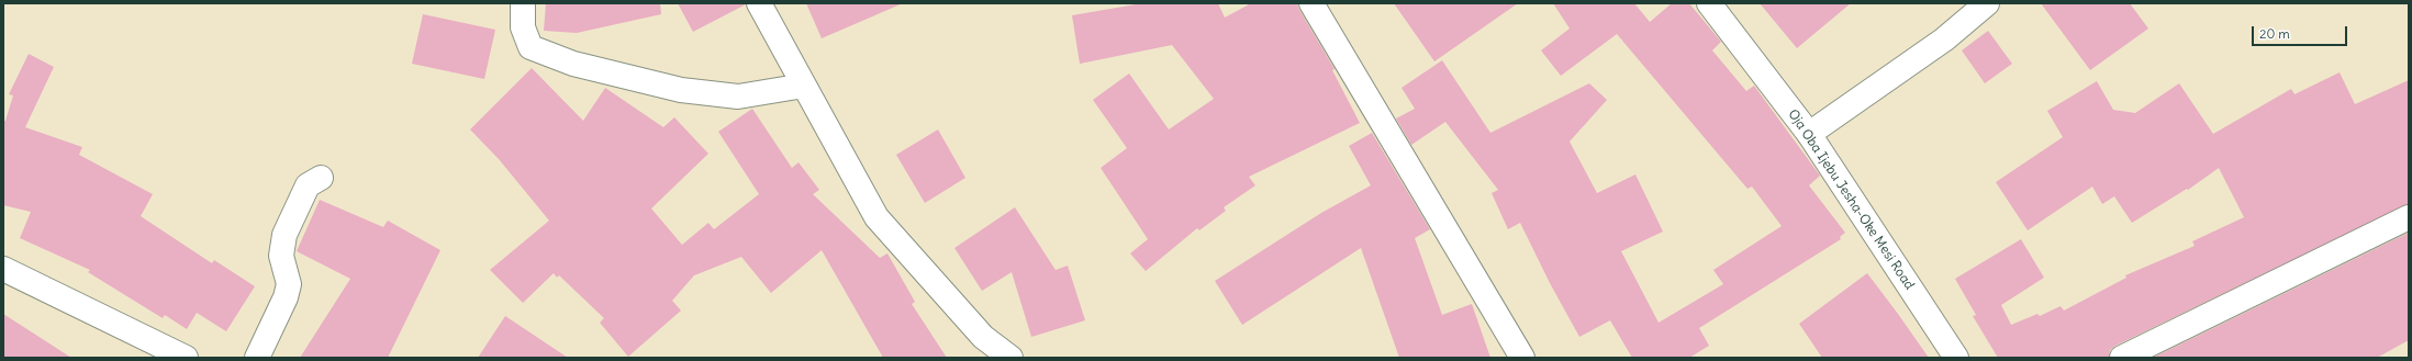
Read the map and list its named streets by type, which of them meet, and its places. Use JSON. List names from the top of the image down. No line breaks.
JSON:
{"streets":{"street":["Oja Oba Ijebu Jesha-Oke Mesi Road"]},"scale_bar":"20 m"}
